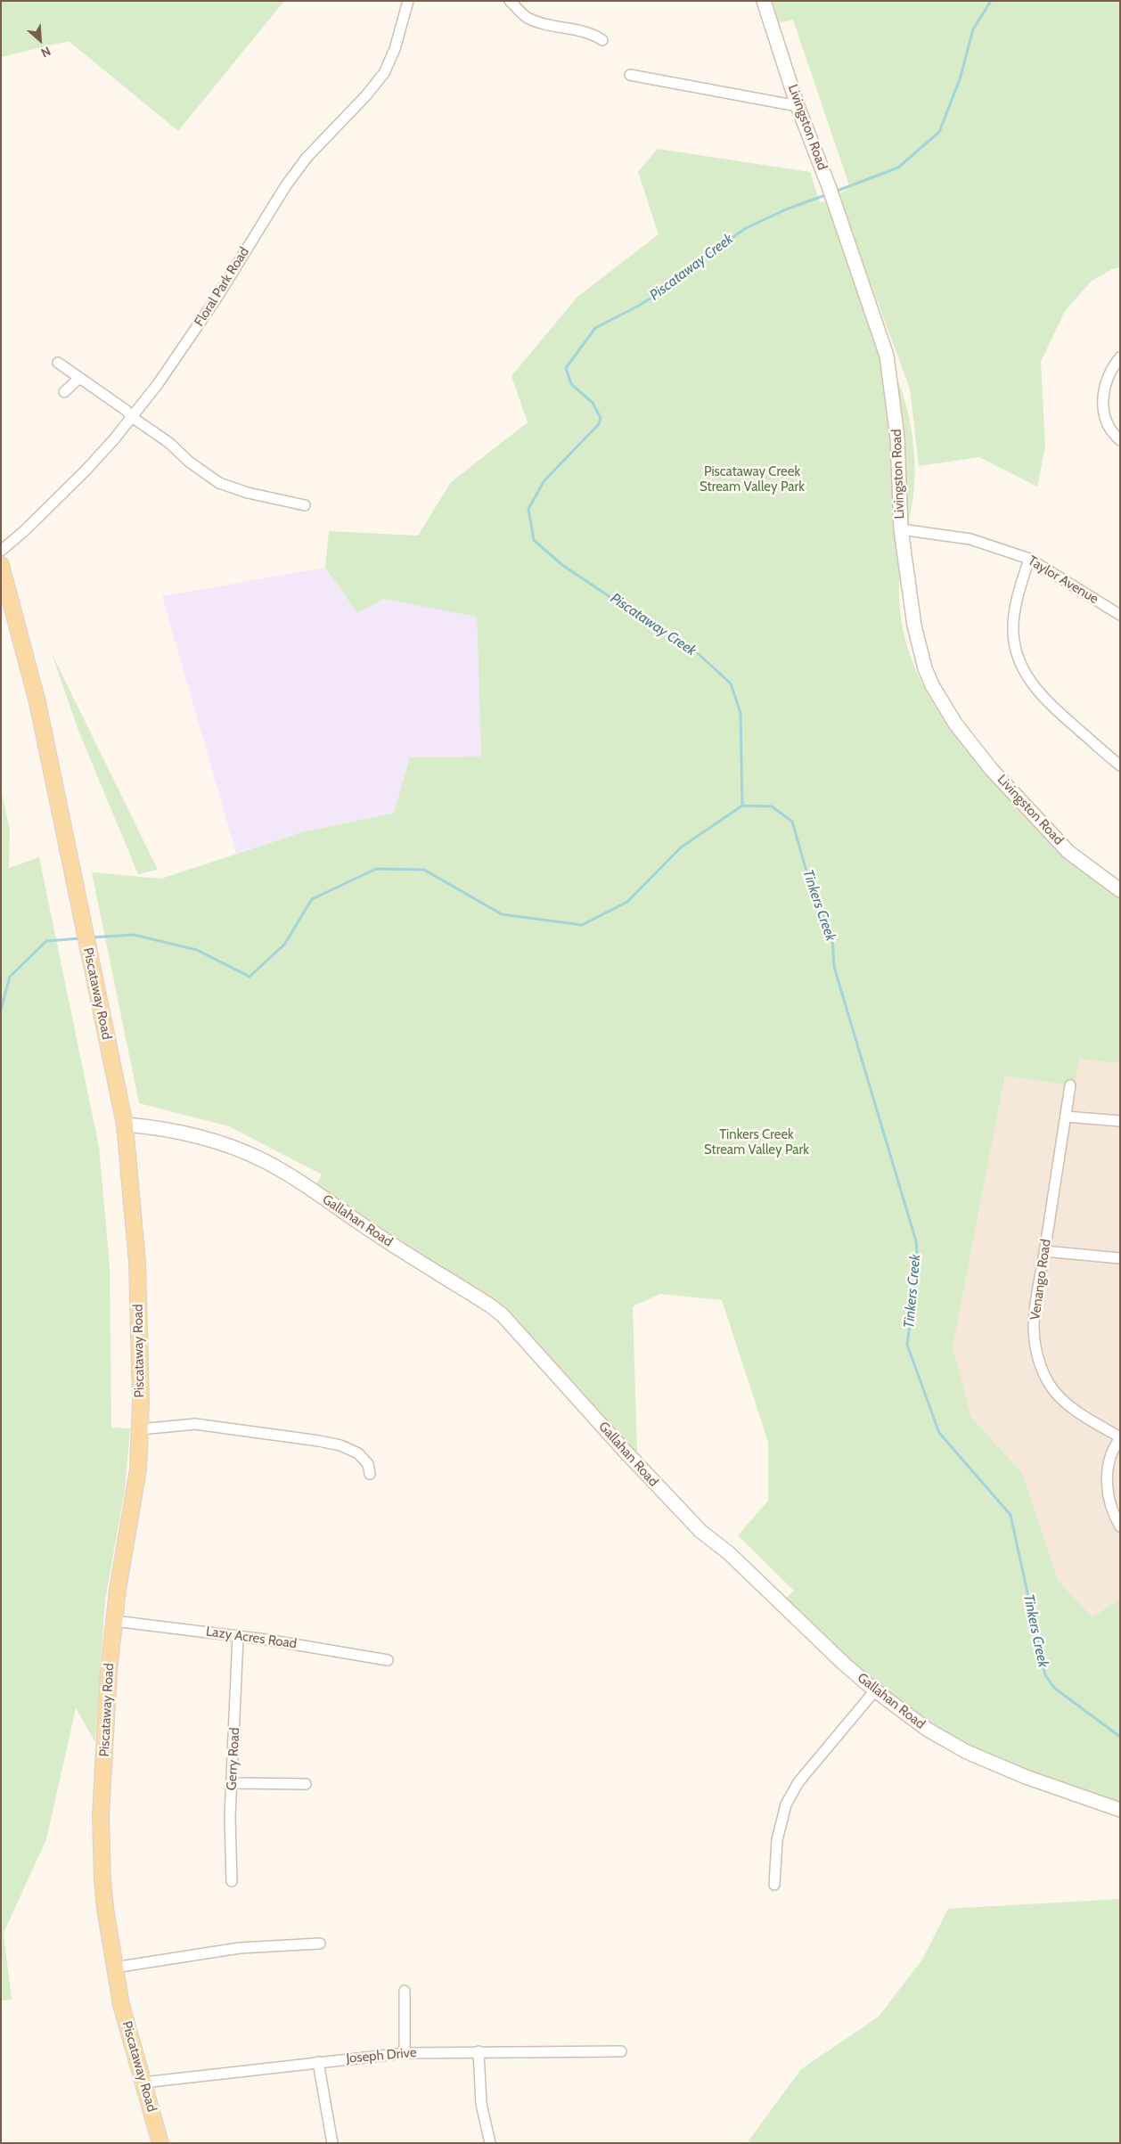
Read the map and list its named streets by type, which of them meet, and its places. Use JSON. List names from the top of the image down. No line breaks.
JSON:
{"streets":{"main road":["Piscataway Road"],"street":["Livingston Road","Floral Park Road","Taylor Avenue","Gallahan Road","Venango Road","Lazy Acres Road","Gerry Road","Joseph Drive"]},"crossings":[["Livingston Road","Taylor Avenue"],["Piscataway Road","Gallahan Road"],["Piscataway Road","Lazy Acres Road"],["Piscataway Road","Joseph Drive"],["Lazy Acres Road","Gerry Road"]],"water":["Piscataway Creek","Tinkers Creek"],"parks":["Piscataway Creek Stream Valley Park","Tinkers Creek Stream Valley Park"],"north":"bottom right"}
